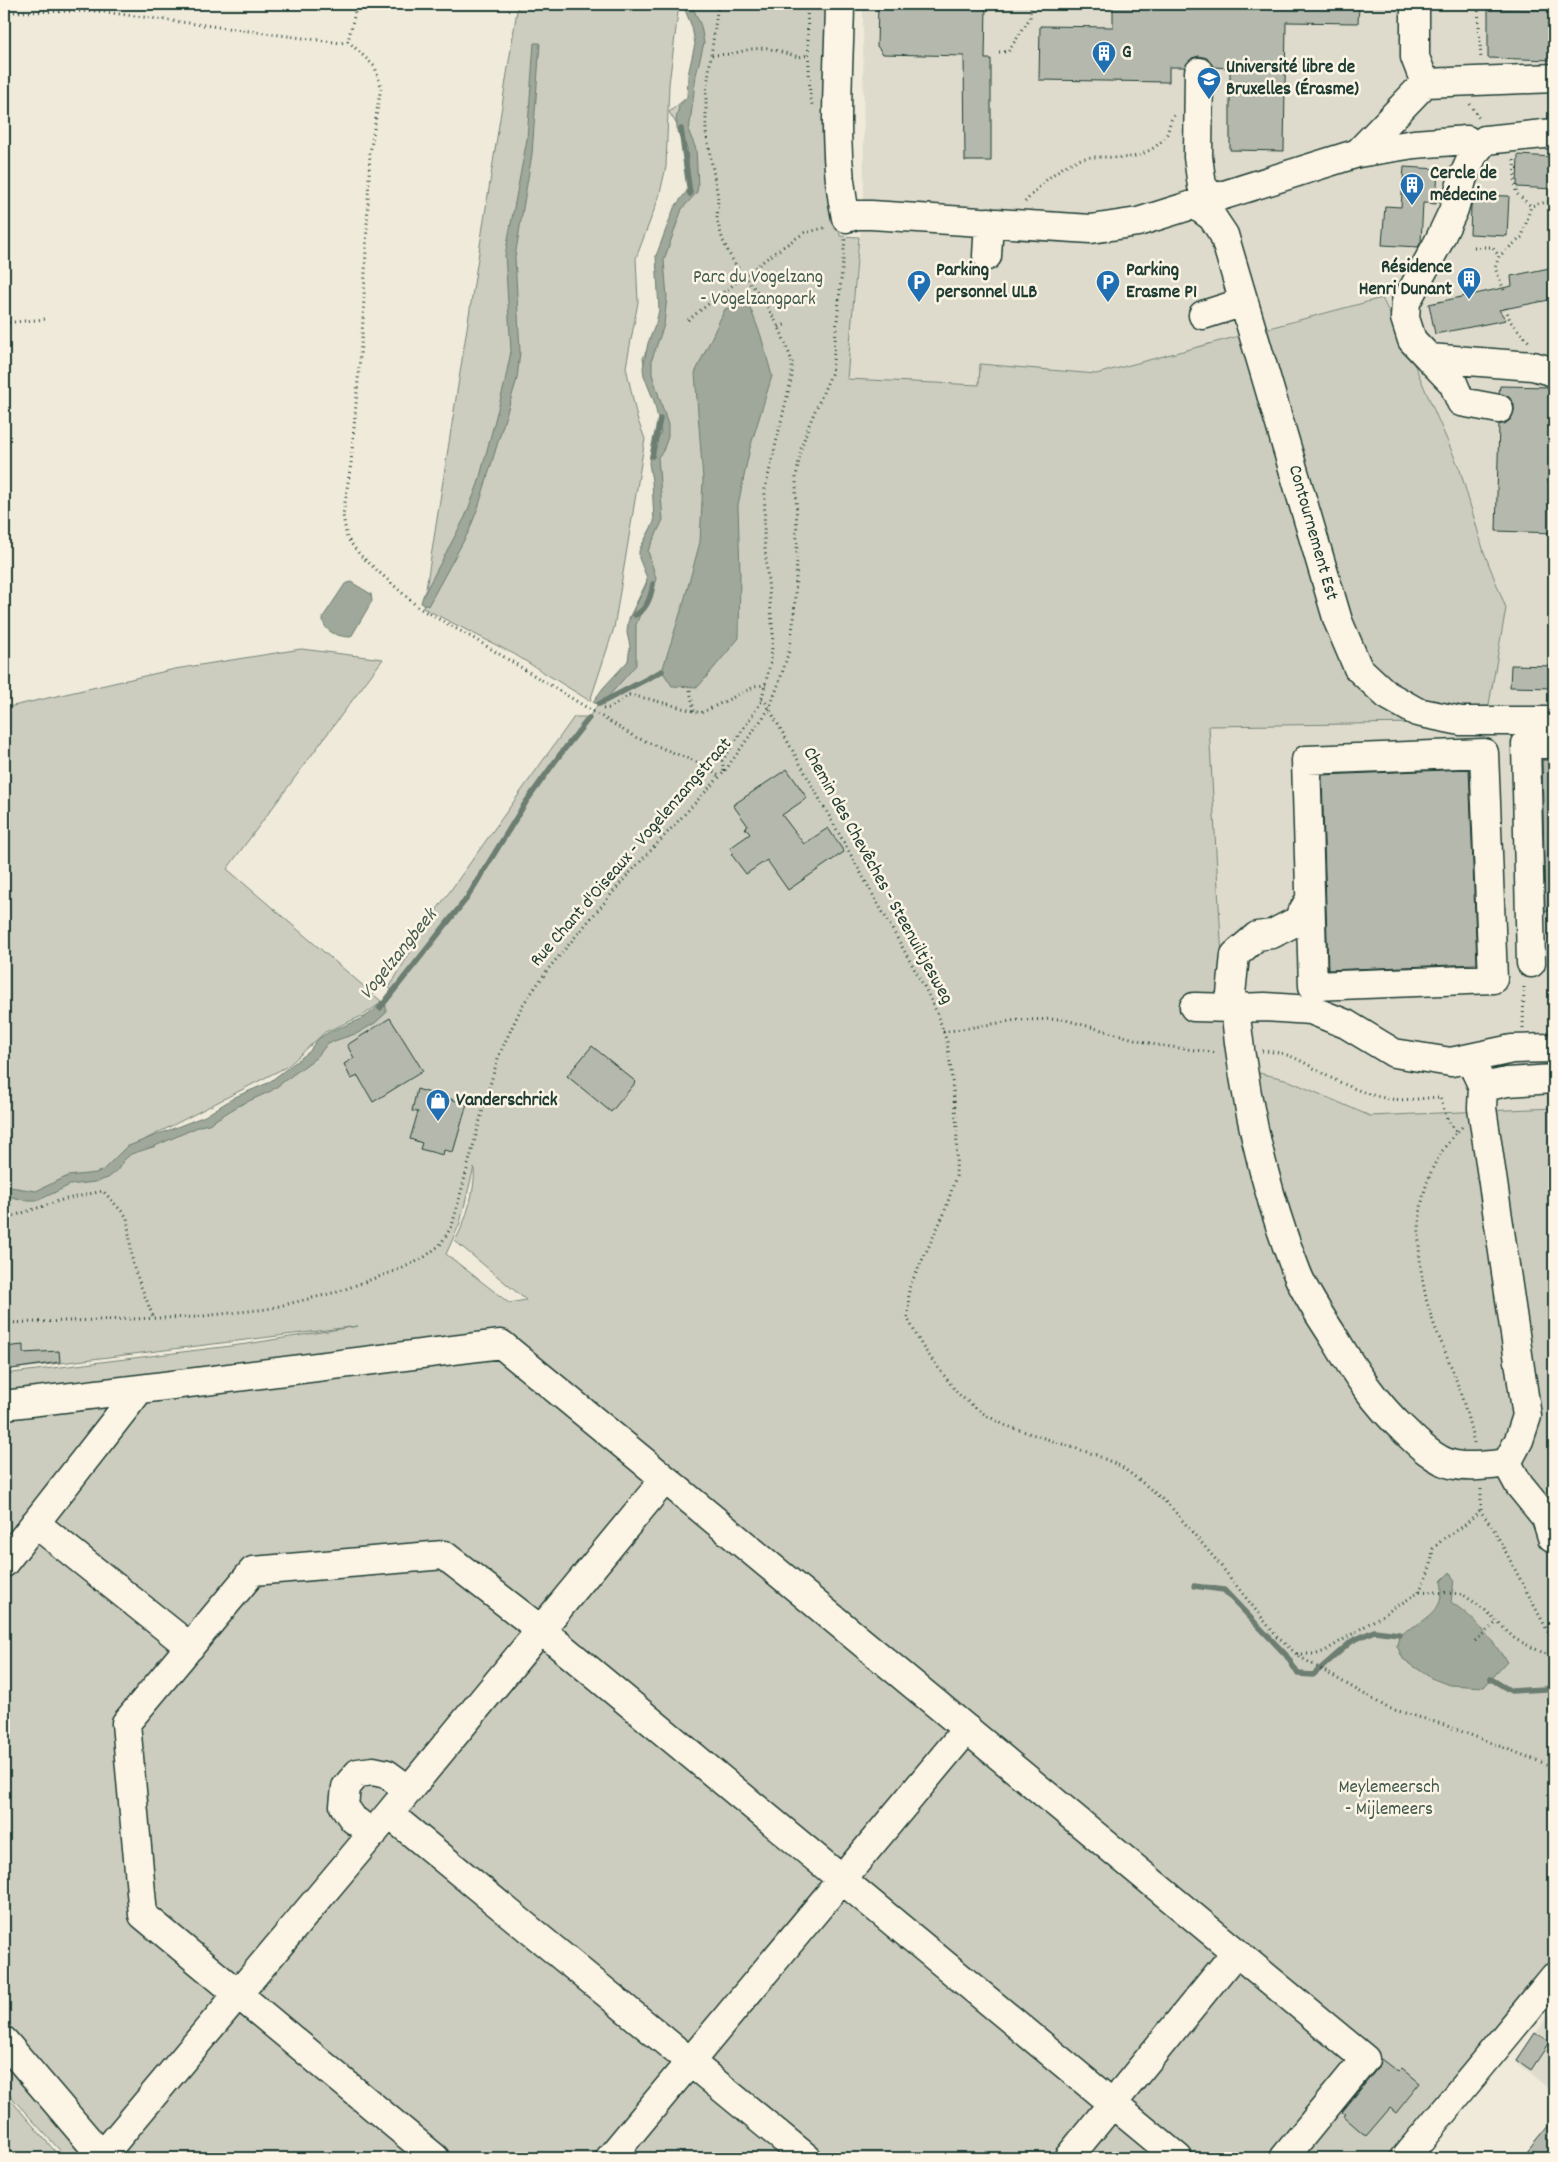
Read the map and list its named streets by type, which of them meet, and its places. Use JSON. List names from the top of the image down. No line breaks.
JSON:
{"streets":{"street":["Contournement Est"],"path":["Rue Chant d'Oiseaux - Vogelenzangstraat","Chemin des Chevêches - Steenuiltjesweg"]},"crossings":[["Rue Chant d'Oiseaux - Vogelenzangstraat","Chemin des Chevêches - Steenuiltjesweg"]],"water":["Vogelzangbeek"],"parks":["Parc du Vogelzang - Vogelzangpark","Meylemeersch - Mijlemeers"],"places":{"building":["G","Cercle de médecine","Résidence Henri Dunant"],"school or university":["Université libre de Bruxelles (Érasme)"],"parking":["Parking personnel ULB","Parking Erasme P1"],"shop":["Vanderschrick"]}}
